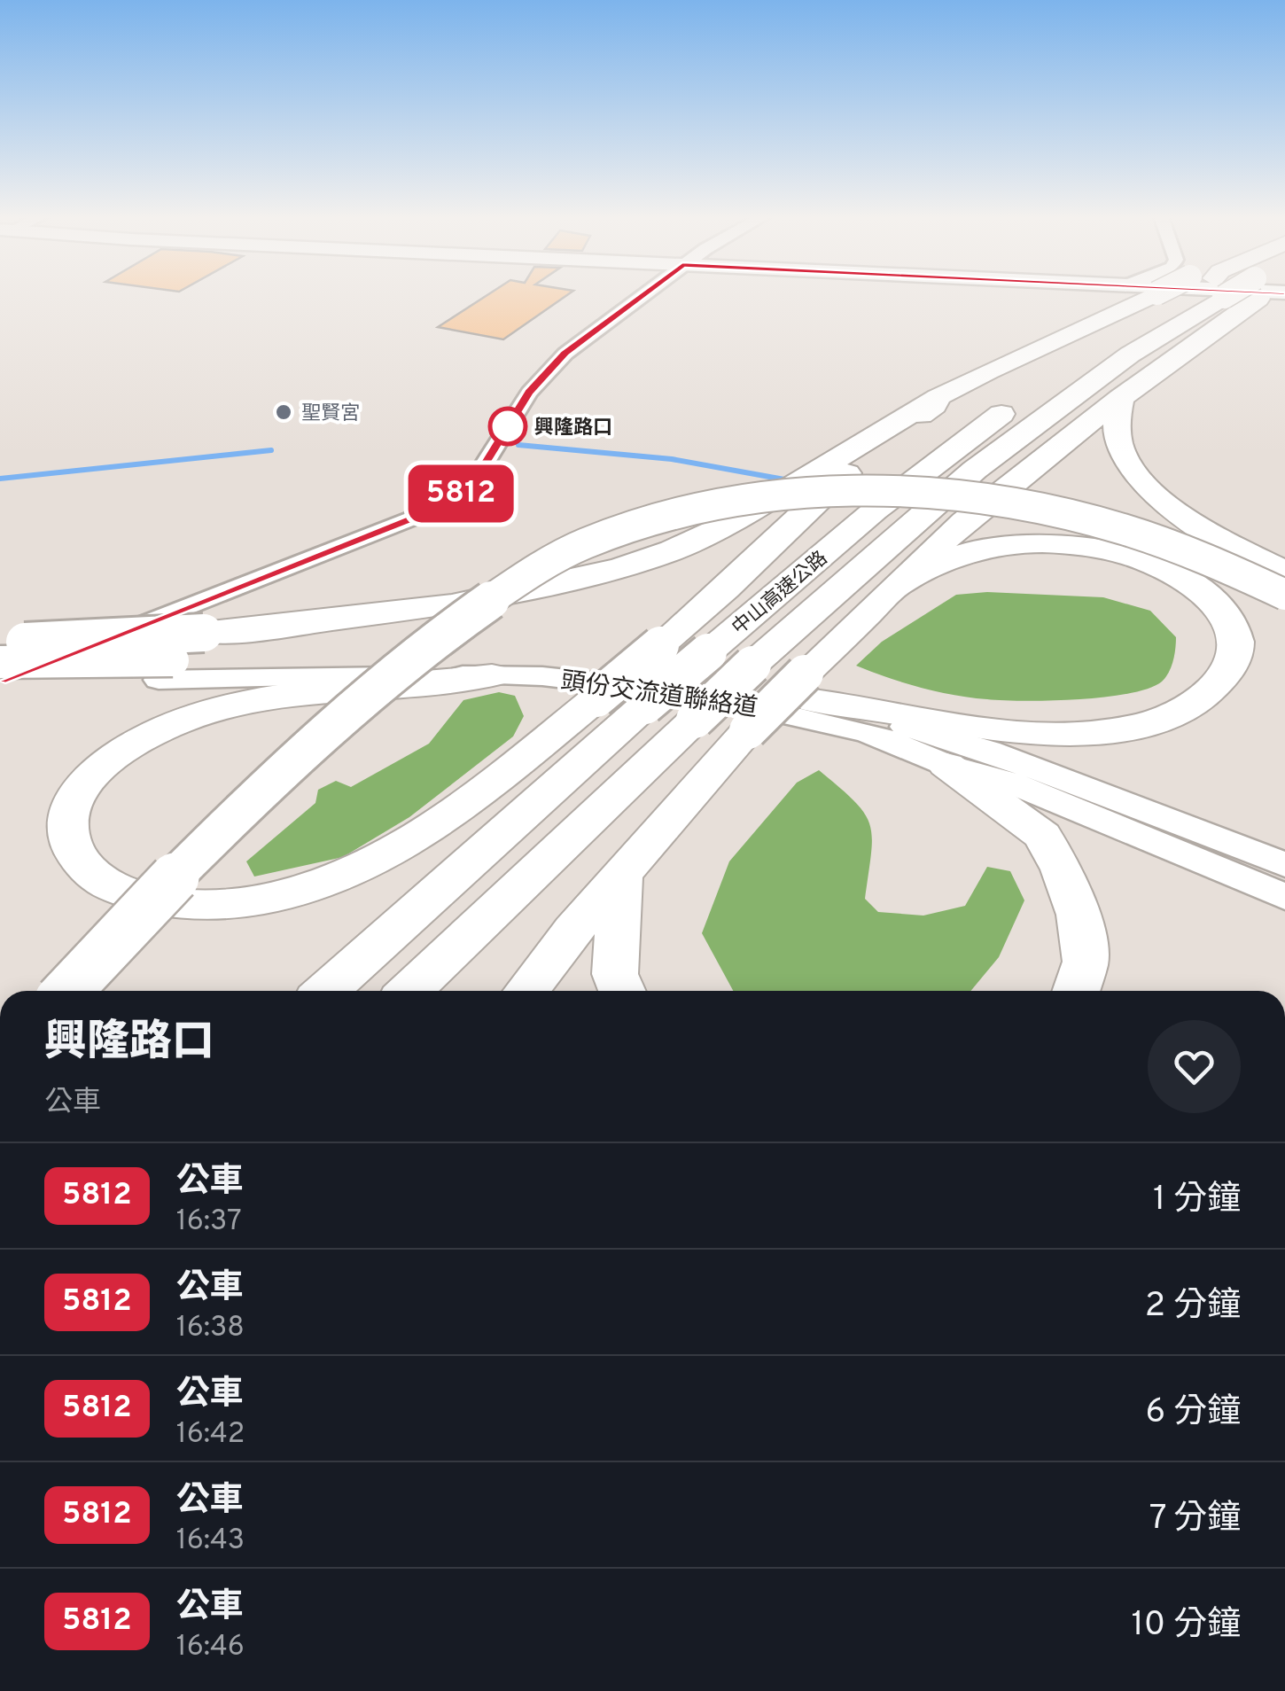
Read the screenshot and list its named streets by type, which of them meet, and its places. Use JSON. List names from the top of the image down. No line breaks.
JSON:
{"streets":{"highway":["中山高速公路"],"main road":["頭份交流道聯絡道"]},"places":["聖賢宮","興隆路口"],"lines":["bus line 5812"],"page":{"on_map":"5812","heading":["興隆路口","公車"],"list":[{"mark":"5812","name":"公車","note":"16:37","value":"1 分鐘"},{"mark":"5812","name":"公車","note":"16:38","value":"2 分鐘"},{"mark":"5812","name":"公車","note":"16:42","value":"6 分鐘"},{"mark":"5812","name":"公車","note":"16:43","value":"7 分鐘"},{"mark":"5812","name":"公車","note":"16:46","value":"10 分鐘"}]}}
